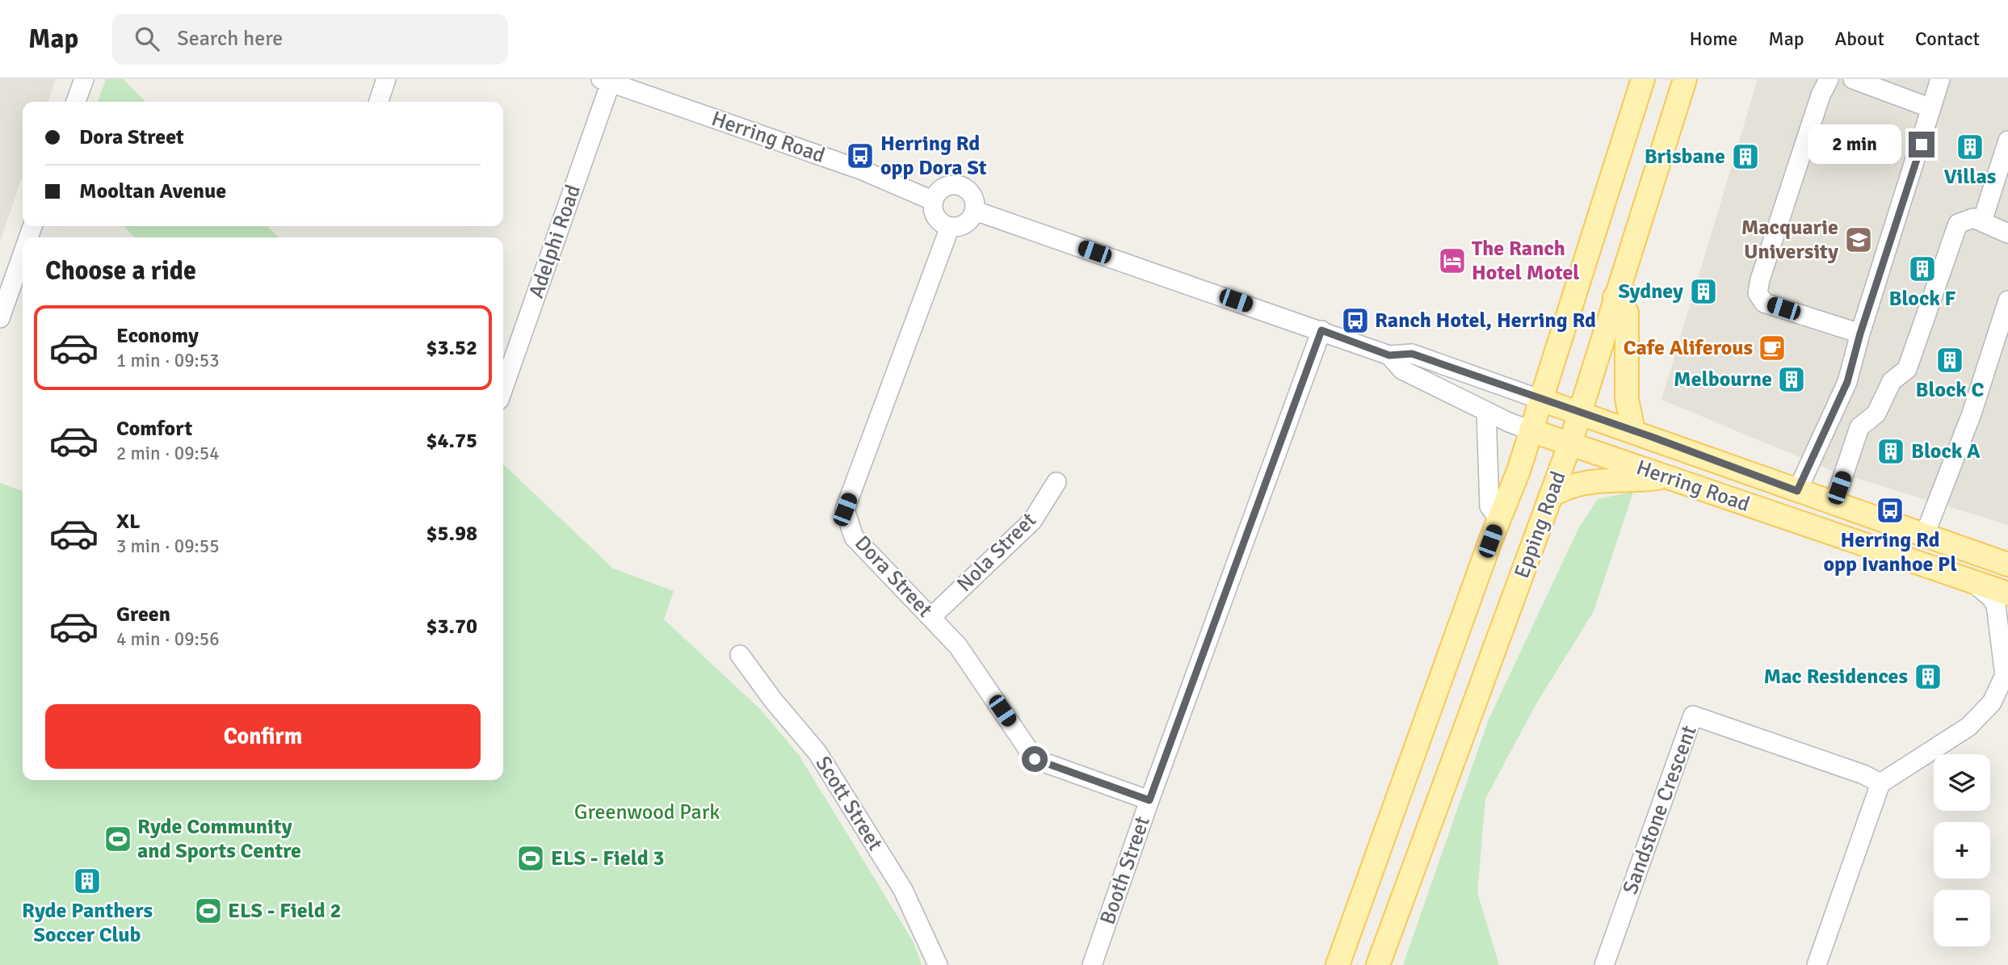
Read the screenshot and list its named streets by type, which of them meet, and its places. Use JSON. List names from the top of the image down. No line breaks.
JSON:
{"streets":{"main road":["Herring Road","Epping Road"],"street":["Adelphi Road","Nola Street","Dora Street","Scott Street","Sandstone Crescent","Booth Street"]},"crossings":[["Herring Road","Adelphi Road"],["Herring Road","Epping Road"],["Herring Road","Dora Street"],["Herring Road","Booth Street"],["Nola Street","Dora Street"],["Dora Street","Booth Street"]],"parks":["Greenwood Park"],"places":{"building":["Villas","Brisbane","Block F","Sydney","Block C","Melbourne","Block A","Mac Residences","Ryde Panthers Soccer Club"],"bus stop":["Herring Rd opp Dora St","Ranch Hotel, Herring Rd","Herring Rd opp Ivanhoe Pl"],"school or university":["Macquarie University"],"hotel":["The Ranch Hotel Motel"],"cafe":["Cafe Aliferous"],"sports":["Ryde Community and Sports Centre","ELS - Field 3","ELS - Field 2"]},"page":{"header":"Map","search":"Search here","nav":["Home","Map","About","Contact"],"banner":["Dora Street","Mooltan Avenue"],"bubble":"2 min","heading":"Choose a ride","list":[{"name":"Economy","note":"1 min · 09:53","value":"$3.52"},{"name":"Comfort","note":"2 min · 09:54","value":"$4.75"},{"name":"XL","note":"3 min · 09:55","value":"$5.98"},{"name":"Green","note":"4 min · 09:56","value":"$3.70"}],"buttons":"Confirm","map_buttons":["+","−"]}}
